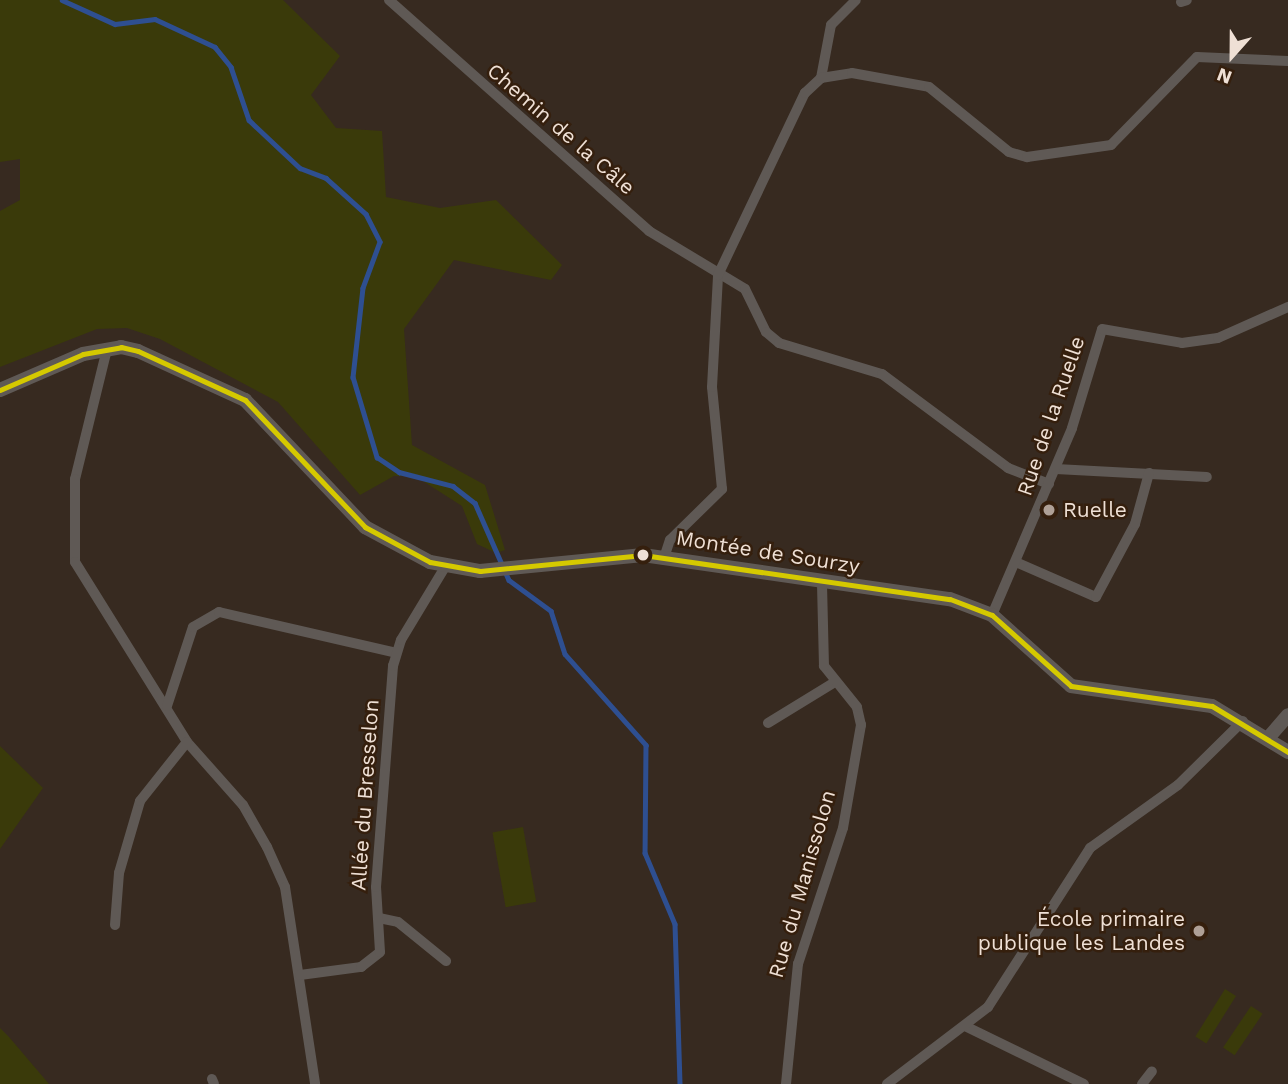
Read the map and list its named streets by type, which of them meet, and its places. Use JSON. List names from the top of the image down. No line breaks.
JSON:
{"streets":{"street":["Chemin de la Câle","Rue de la Ruelle","Montée de Sourzy","Allée du Bresselon","Rue du Manissolon"]},"crossings":[["Chemin de la Câle","Rue de la Ruelle"],["Rue de la Ruelle","Montée de Sourzy"],["Montée de Sourzy","Allée du Bresselon"],["Montée de Sourzy","Rue du Manissolon"]],"places":["Ruelle","École primaire publique les Landes"],"north":"bottom"}
